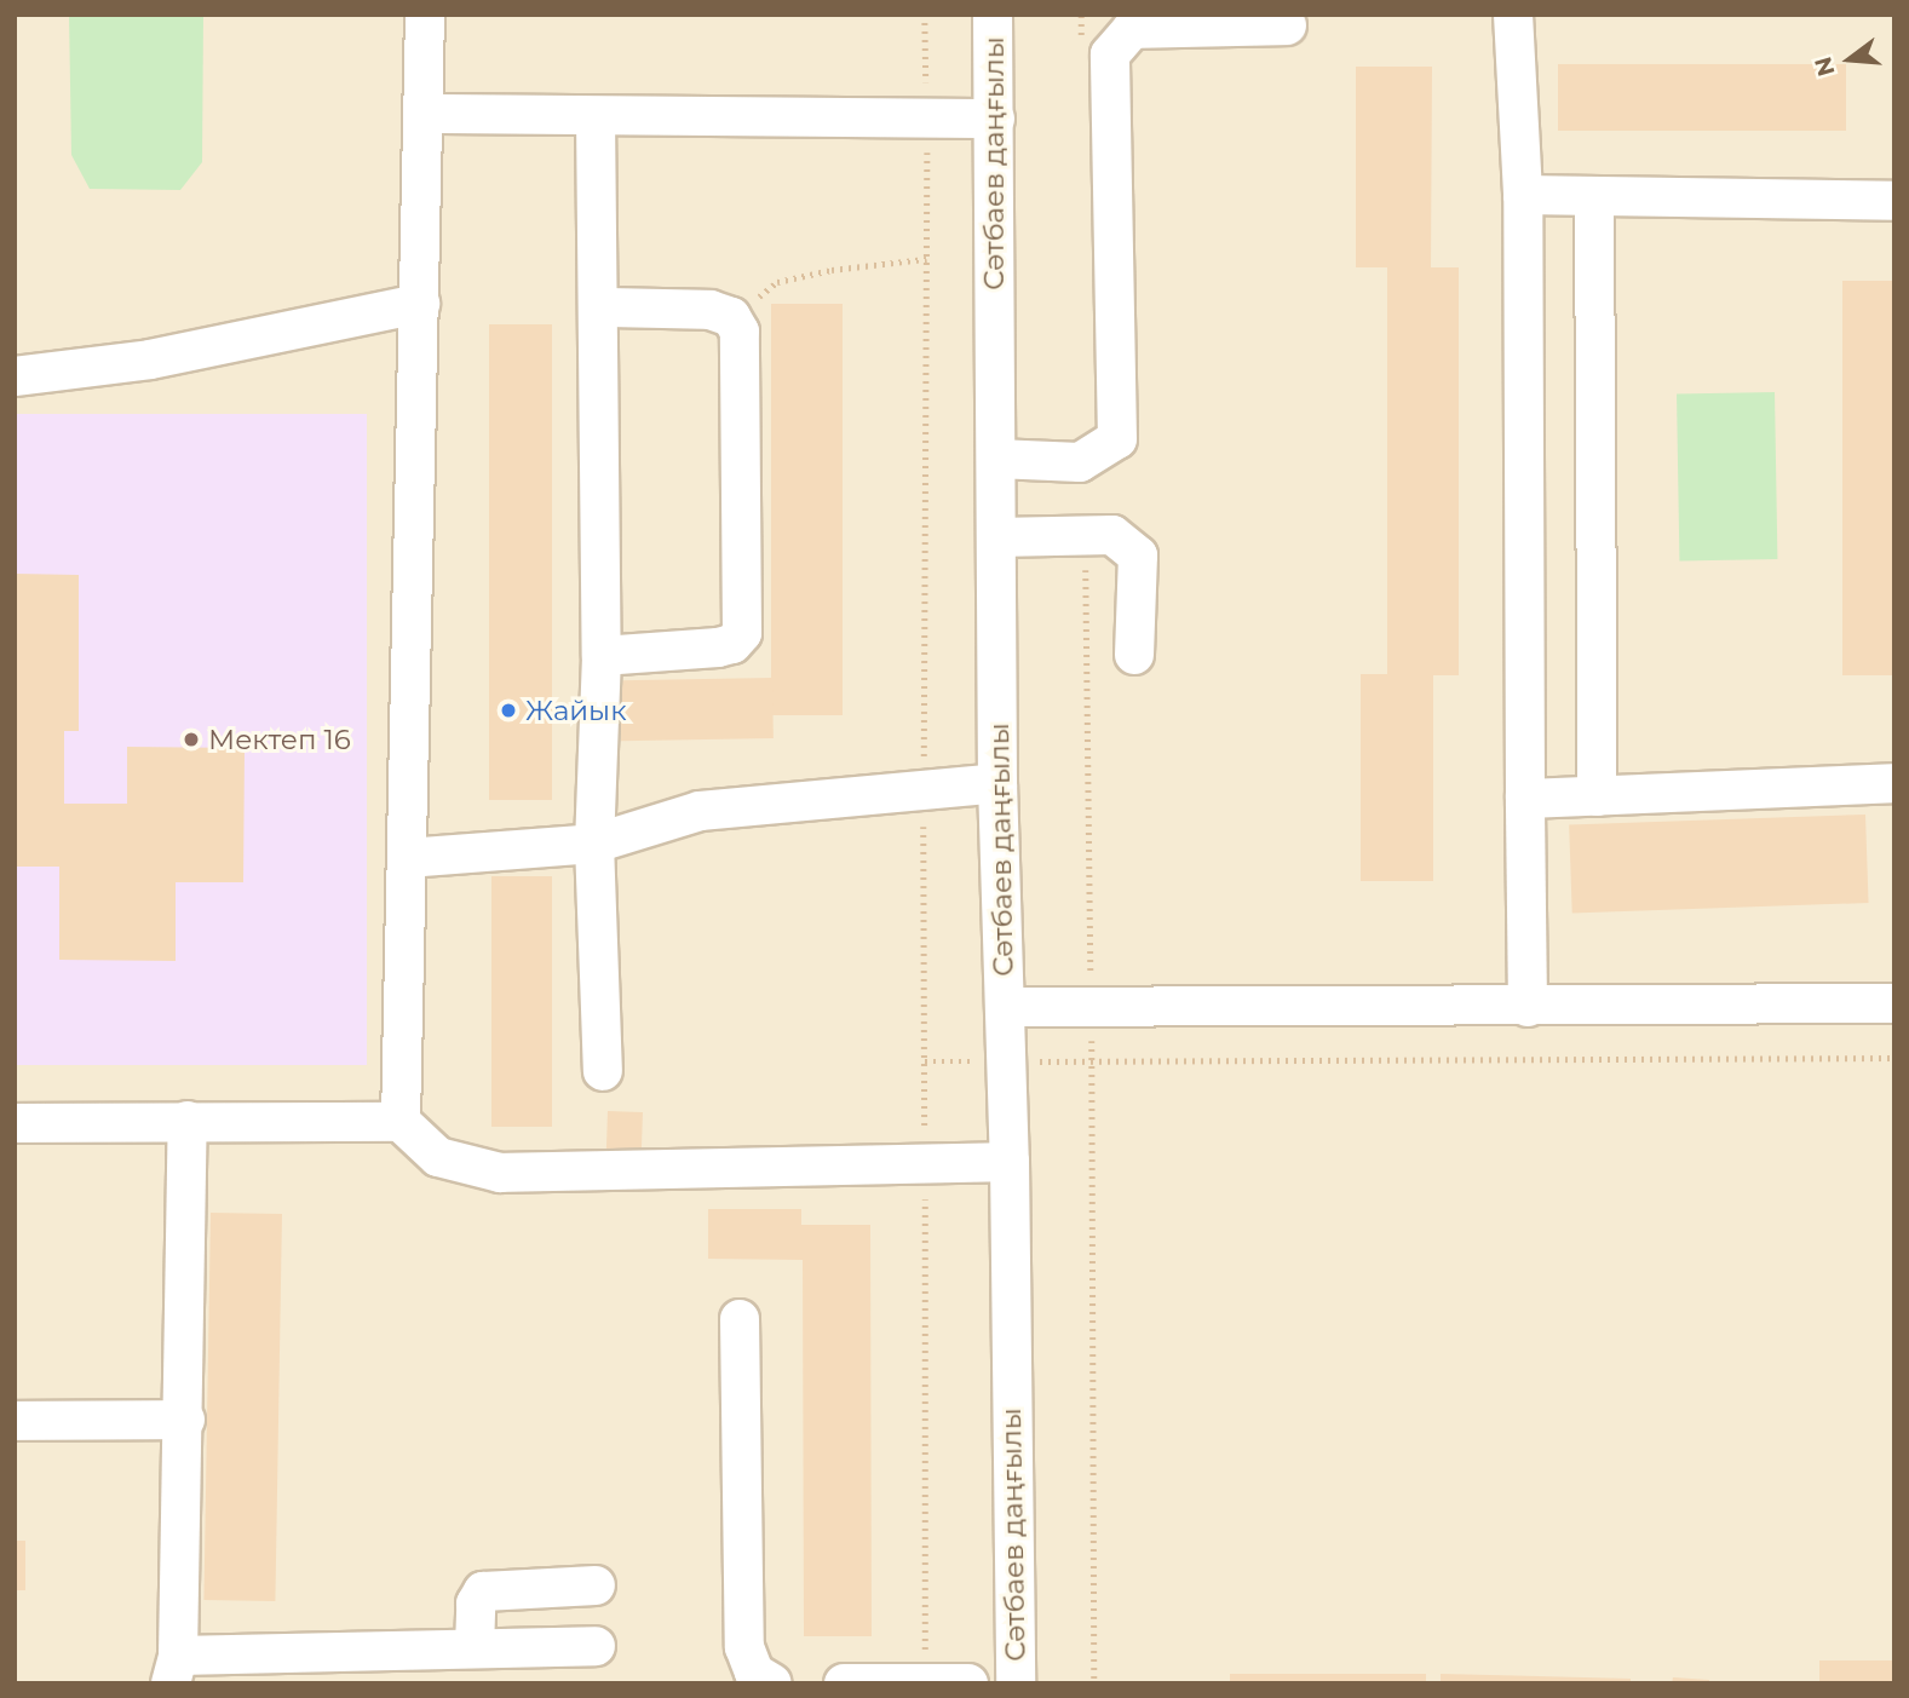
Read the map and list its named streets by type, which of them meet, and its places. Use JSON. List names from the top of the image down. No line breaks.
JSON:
{"streets":{"street":["Сәтбаев даңғылы"]},"places":["Жайык","Мектеп 16"],"north":"left"}
